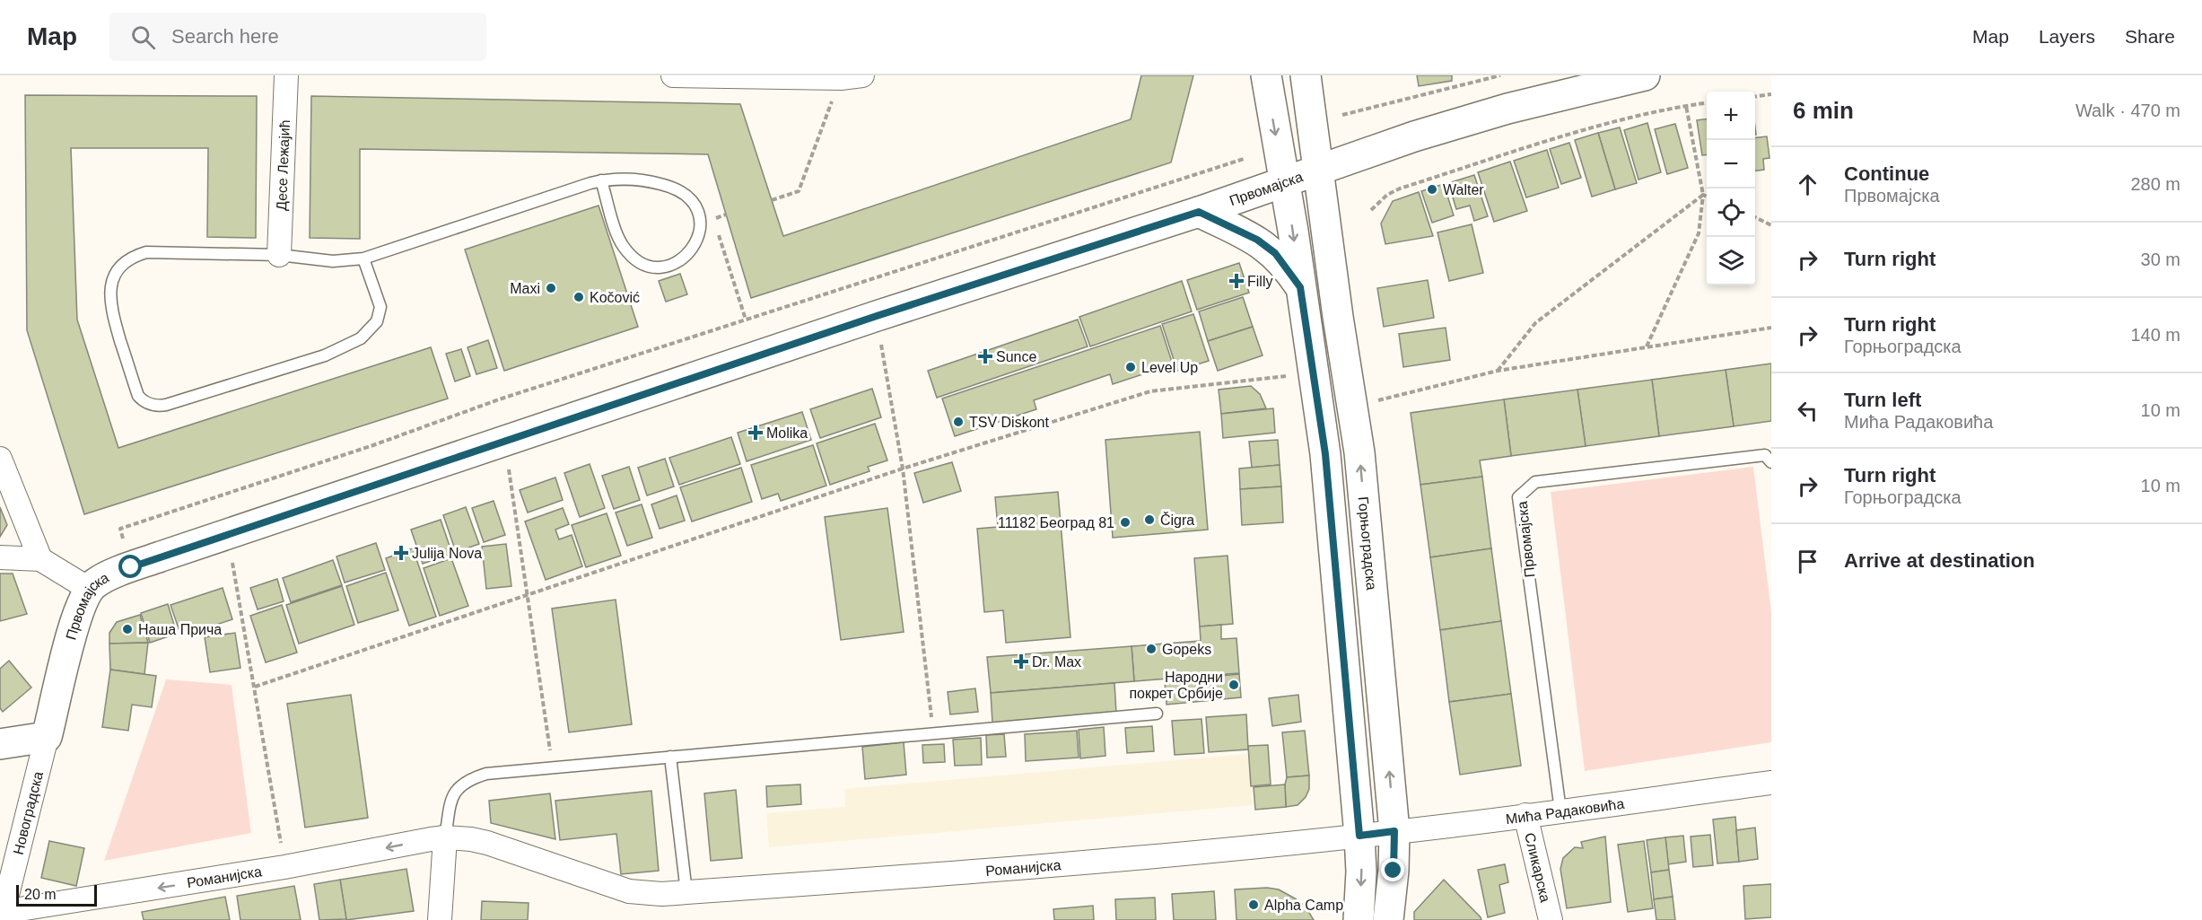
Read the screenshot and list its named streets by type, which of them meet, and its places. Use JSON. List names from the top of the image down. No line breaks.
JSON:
{"streets":{"main road":["Првомајска","Горњоградска"],"street":["Десе Лежајић","Мића Радаковића","Новоградска","Романијска","Сликарска"]},"crossings":[["Првомајска","Горњоградска"],["Првомајска","Мића Радаковића"],["Првомајска","Новоградска"],["Горњоградска","Мића Радаковића"],["Мића Радаковића","Романијска"],["Мића Радаковића","Сликарска"],["Новоградска","Романијска"]],"places":{"other":["Walter","Maxi","Kočović","Level Up","TSV Diskont","Čigra","11182 Београд 81","Наша Прича","Gopeks","Народни покрет Србије","Alpha Camp"],"health":["Filly","Sunce","Molika","Julija Nova","Dr. Max"]},"scale_bar":"20 m","page":{"header":"Map","search":"Search here","nav":["Map","Layers","Share"],"heading":["6 min","Walk · 470 m"],"map_buttons":["+","−"],"list":[["Continue","Првомајска","280 m"],["Turn right","30 m"],["Turn right","Горњоградска","140 m"],["Turn left","Мића Радаковића","10 m"],["Turn right","Горњоградска","10 m"],"Arrive at destination"],"scale":"20 m"}}
